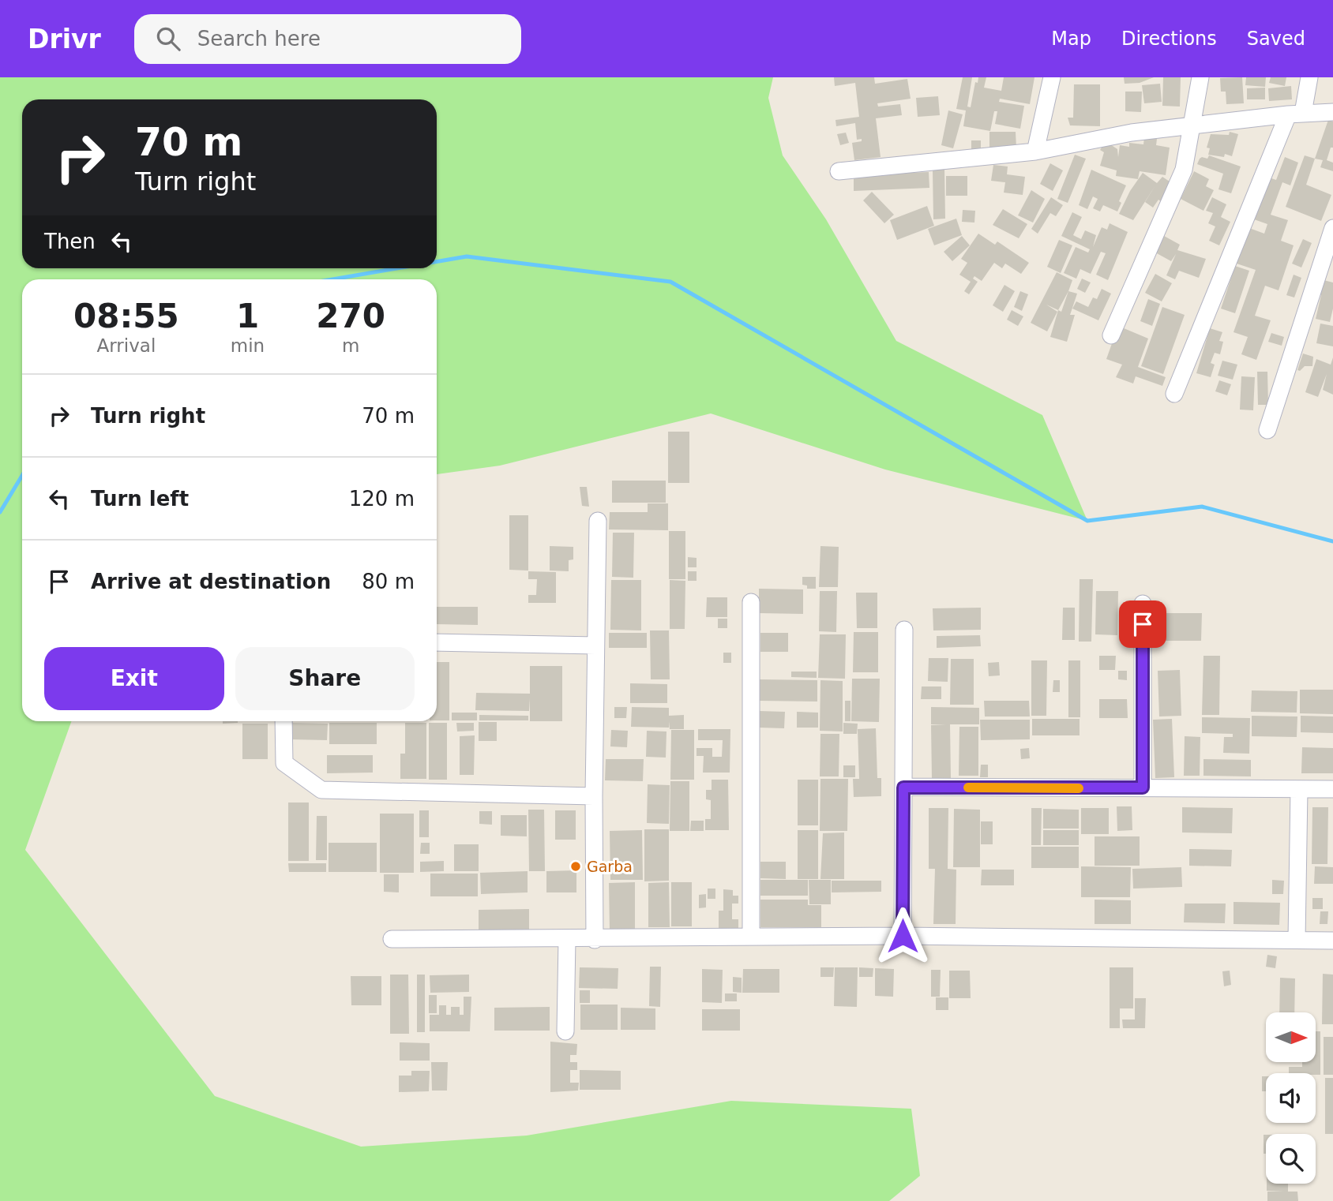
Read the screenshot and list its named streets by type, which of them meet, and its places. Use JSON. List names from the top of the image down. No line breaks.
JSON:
{"places":["Garba"],"north":"right","page":{"header":"Drivr","search":"Search here","nav":["Map","Directions","Saved"],"turn":["70 m","Turn right"],"then":"Then","eta":["08:55","Arrival","1","min","270","m"],"list":[{"name":"Turn right","value":"70 m"},{"name":"Turn left","value":"120 m"},{"name":"Arrive at destination","value":"80 m"}],"buttons":["Exit","Share"]}}
